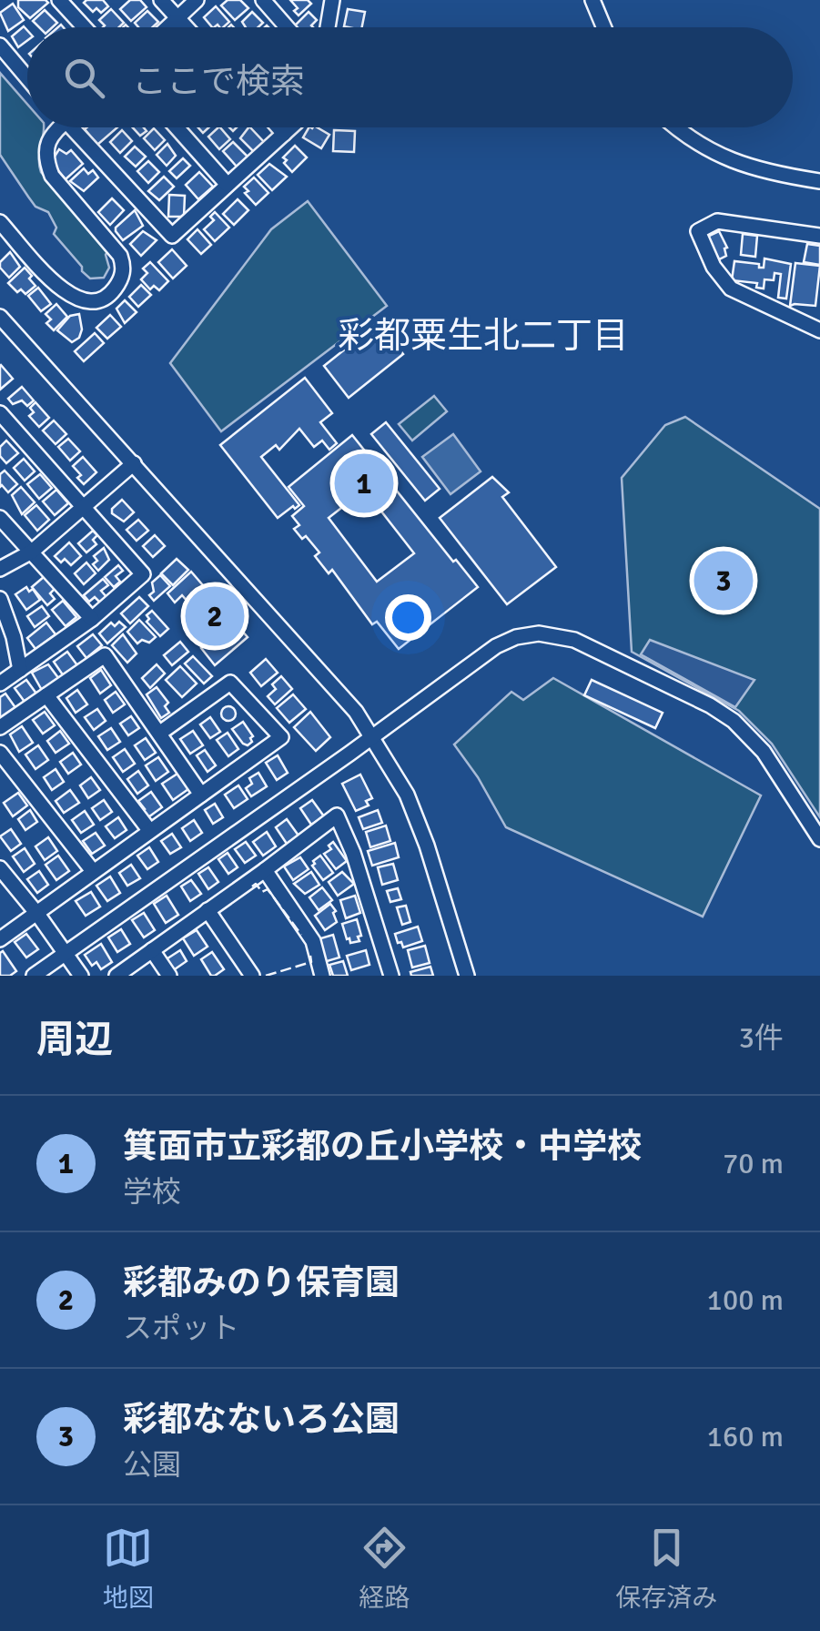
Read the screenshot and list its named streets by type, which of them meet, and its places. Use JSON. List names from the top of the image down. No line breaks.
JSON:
{"districts":["彩都粟生北二丁目"],"page":{"search":"ここで検索","pins":["1","3","2"],"heading":["周辺","3件"],"list":[{"mark":"1","name":"箕面市立彩都の丘小学校・中学校","note":"学校","value":"70 m"},{"mark":"2","name":"彩都みのり保育園","note":"スポット","value":"100 m"},{"mark":"3","name":"彩都なないろ公園","note":"公園","value":"160 m"}],"nav":["地図","経路","保存済み"]}}
